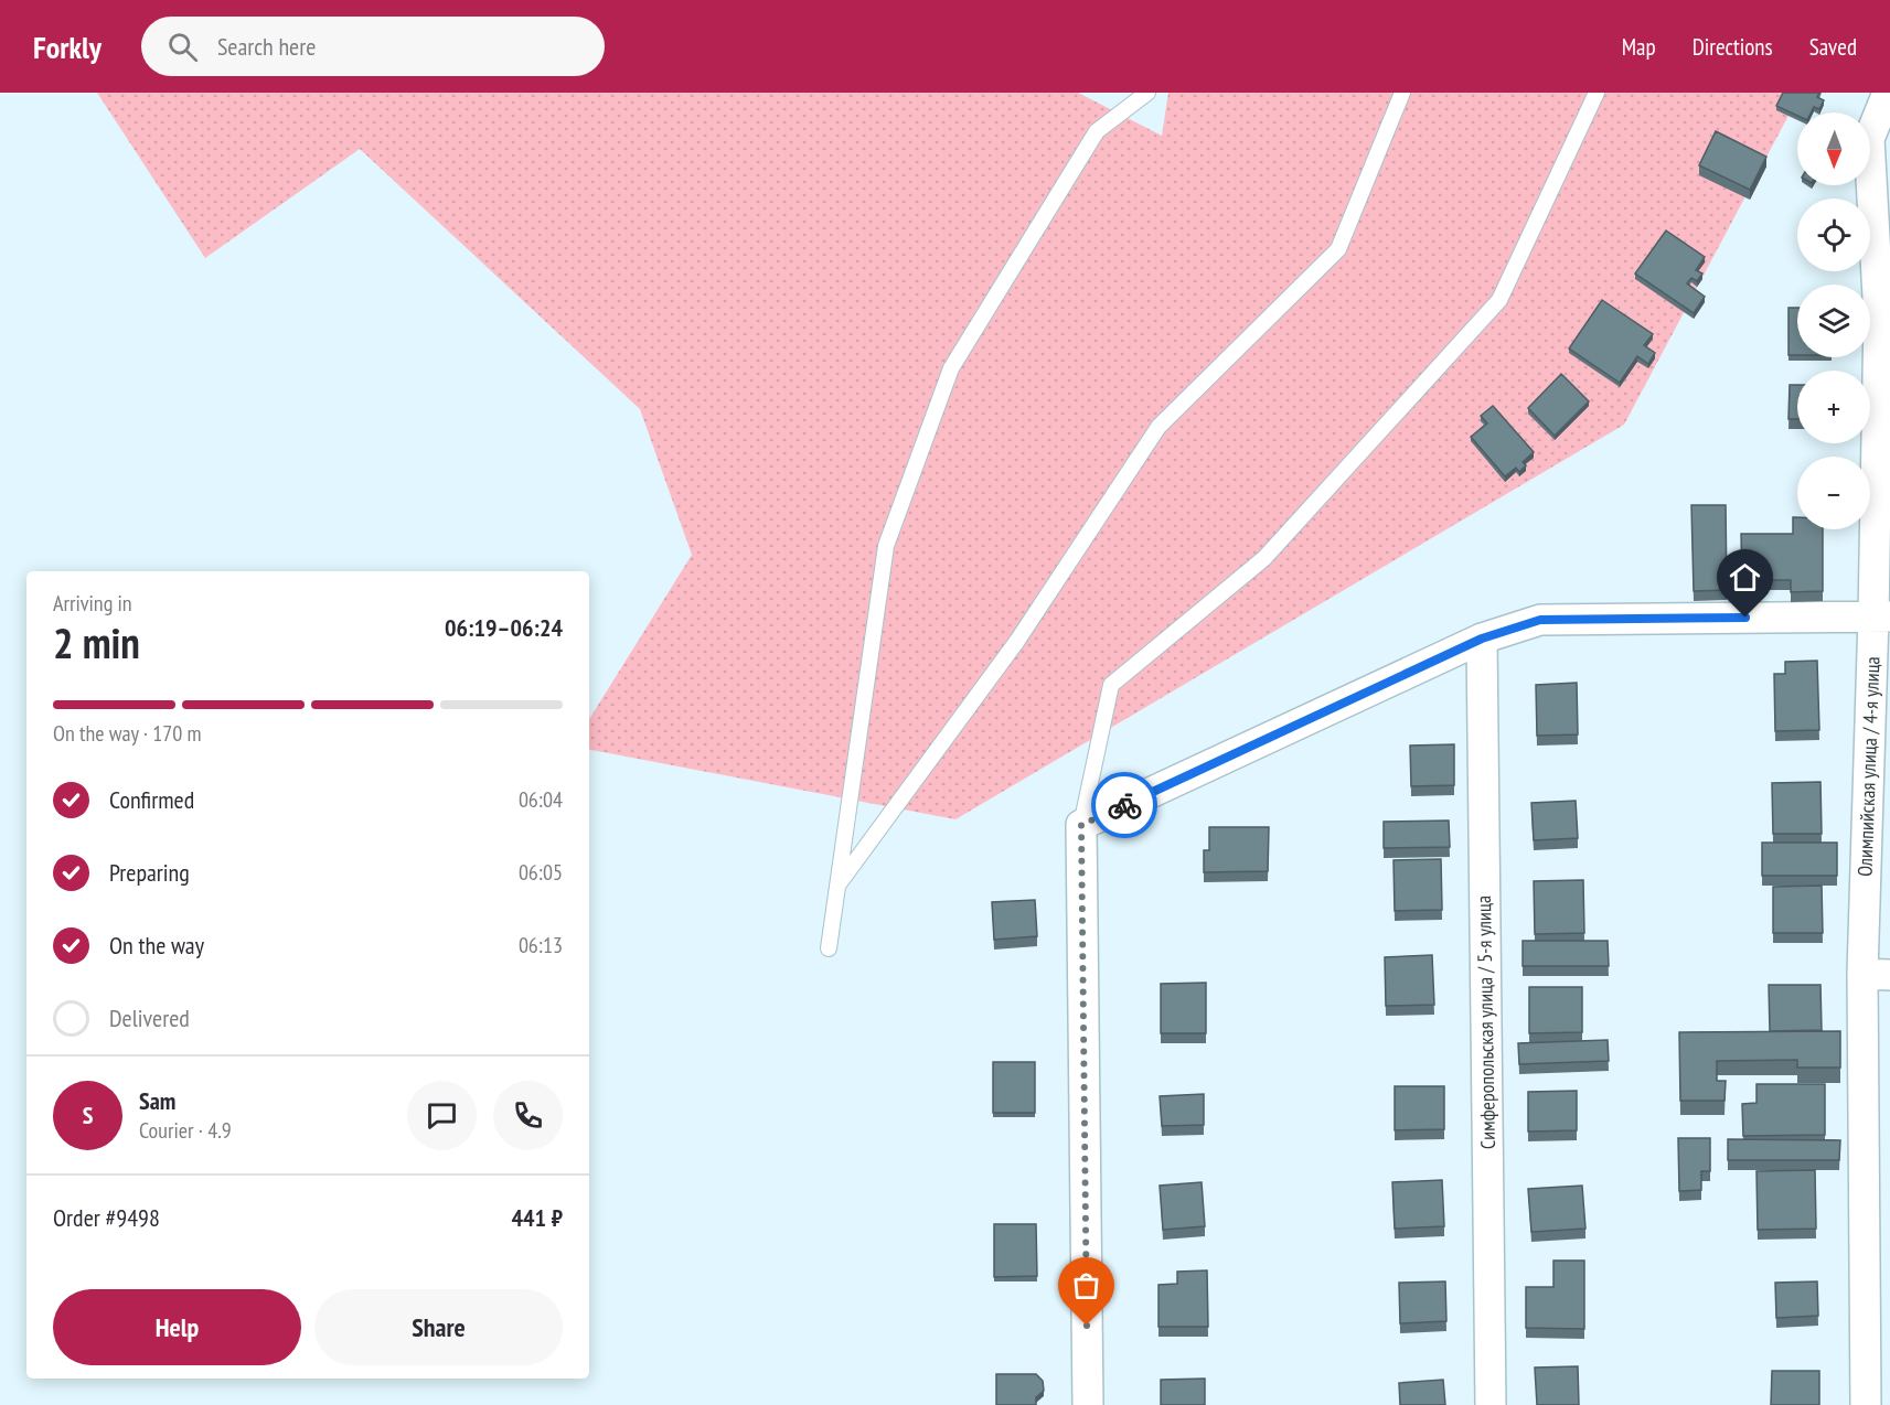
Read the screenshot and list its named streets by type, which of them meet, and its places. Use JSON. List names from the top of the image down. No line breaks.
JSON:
{"streets":{"street":["Олимпийская улица / 4-я улица","Симферопольская улица / 5-я улица"]},"north":"bottom","page":{"header":"Forkly","search":"Search here","nav":["Map","Directions","Saved"],"map_buttons":["+","−"],"heading":["2 min","Arriving in","06:19–06:24"],"panel":["Sam","Courier · 4.9","Order #9498","441 ₽"],"bar":"On the way · 170 m","list":[["Confirmed","06:04"],["Preparing","06:05"],["On the way","06:13"],"Delivered"],"round":"S","buttons":["Help","Share"]}}
